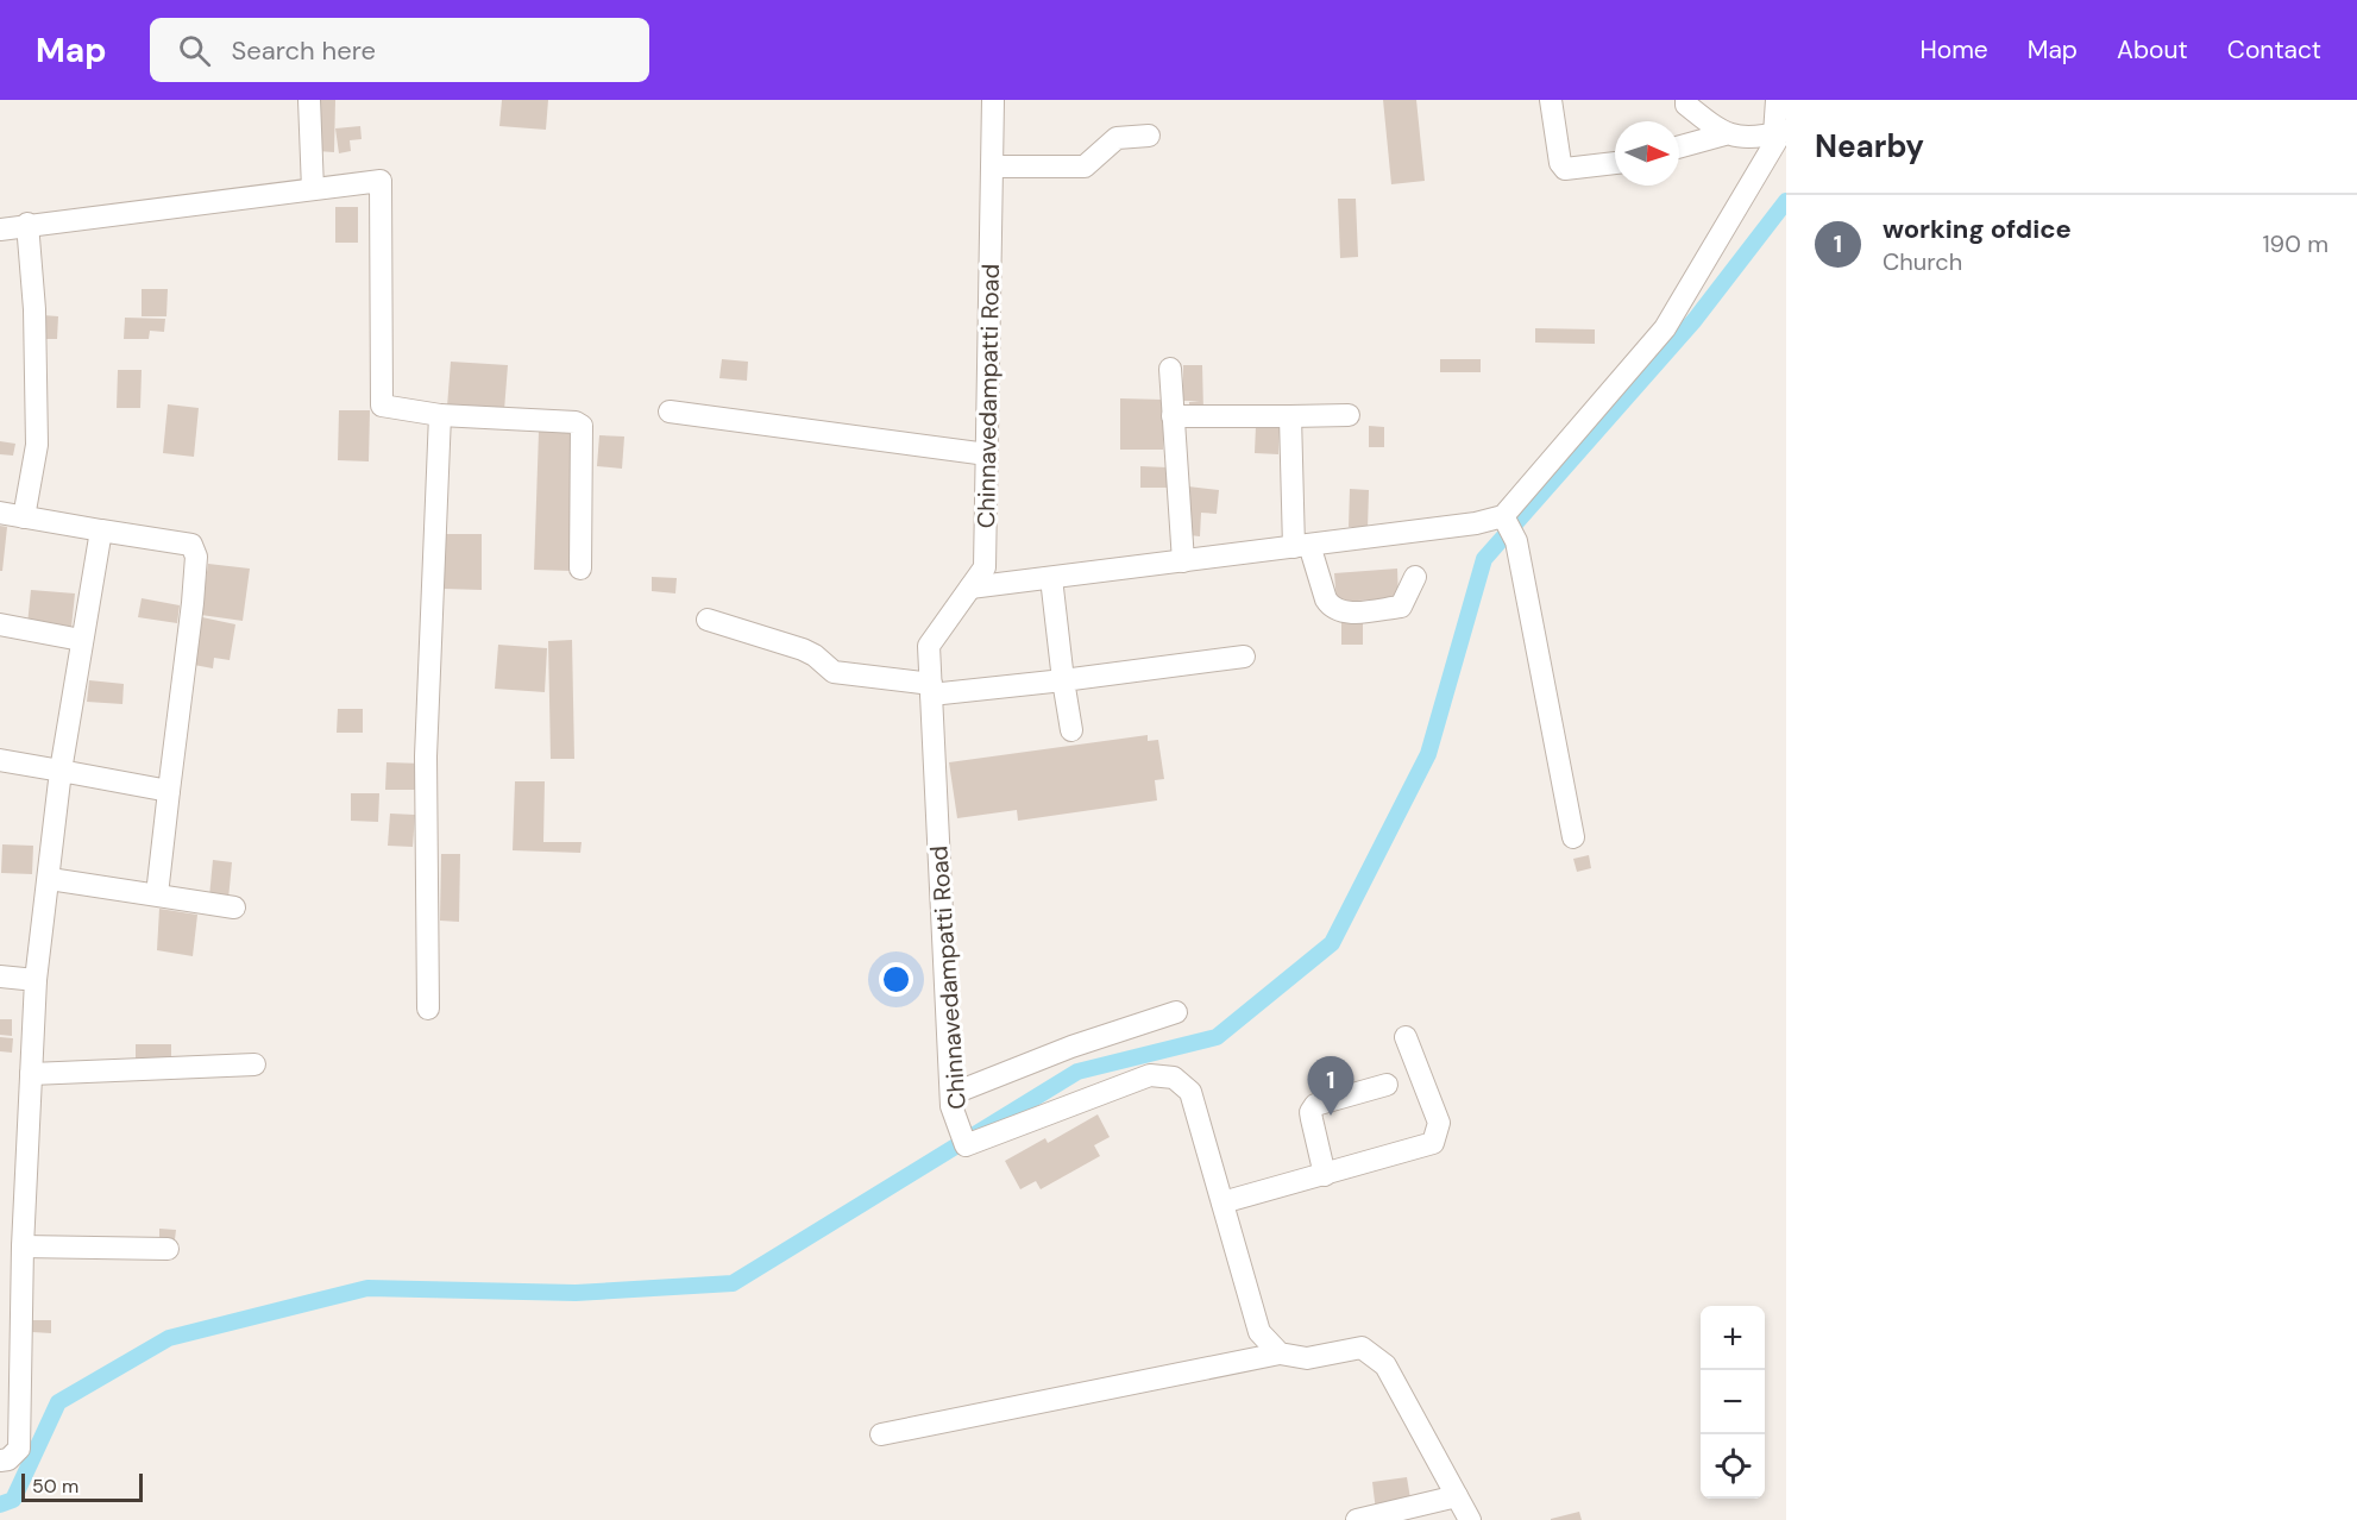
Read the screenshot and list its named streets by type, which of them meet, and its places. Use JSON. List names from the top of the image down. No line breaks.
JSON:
{"streets":{"street":["Chinnavedampatti Road"]},"scale_bar":"50 m","north":"right","page":{"header":"Map","search":"Search here","nav":["Home","Map","About","Contact"],"heading":"Nearby","list":[{"mark":"1","name":"working ofdice","note":"Church","value":"190 m"}],"pins":"1","map_buttons":["+","−"],"scale":"50 m"}}
